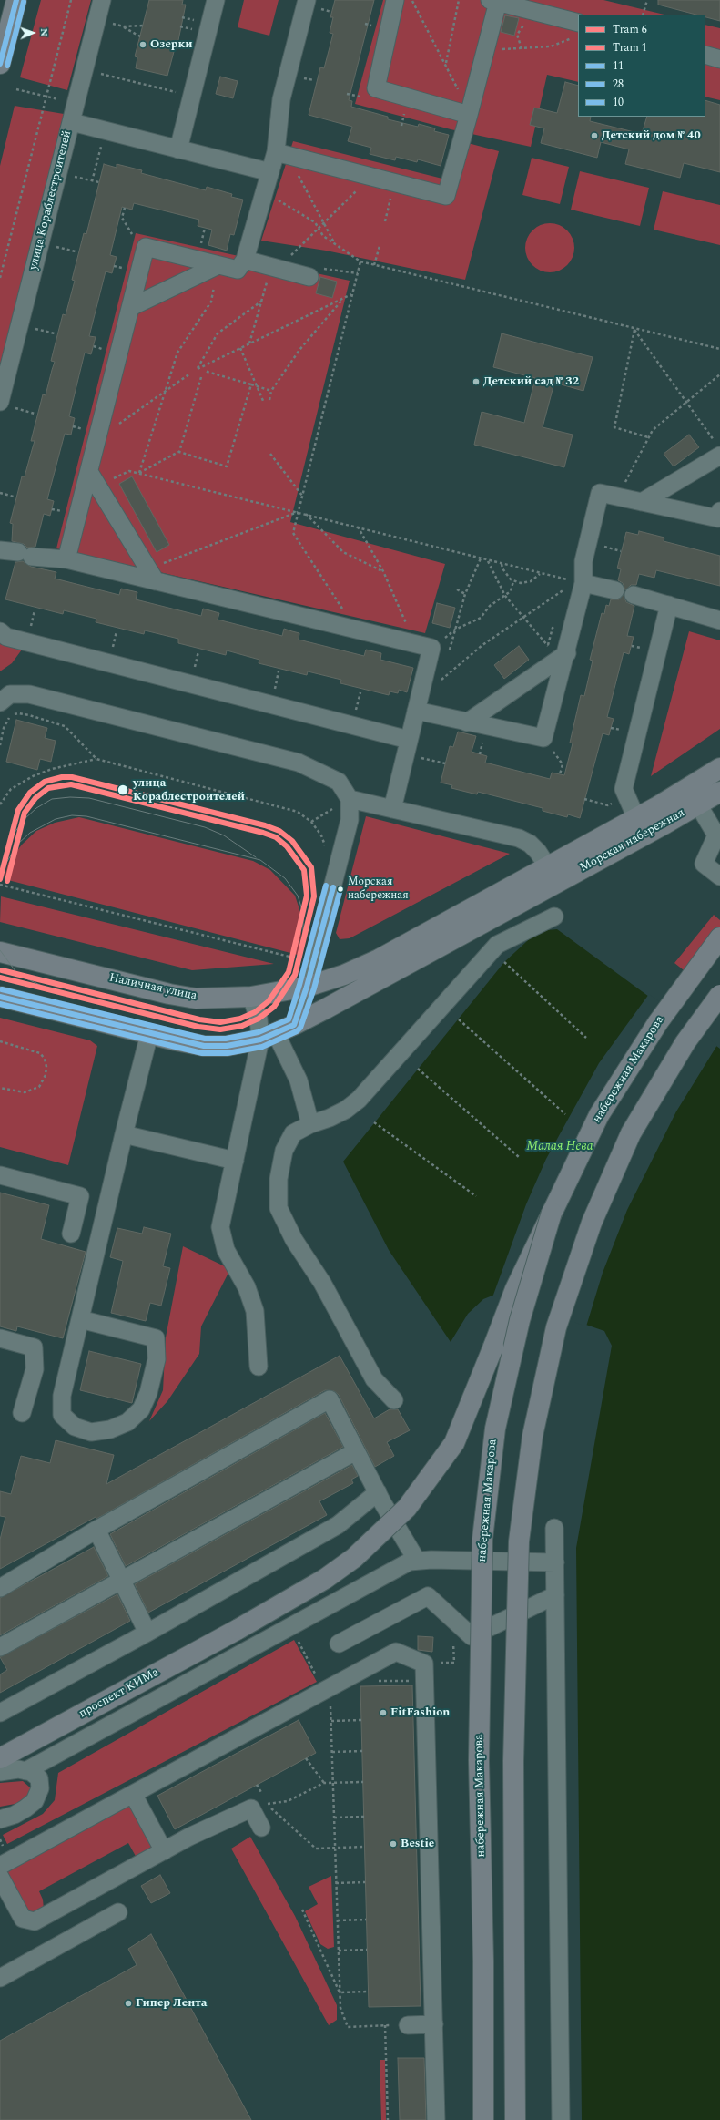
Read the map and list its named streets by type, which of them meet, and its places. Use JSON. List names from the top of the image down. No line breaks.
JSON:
{"streets":{"main road":["Морская набережная","Наличная улица","набережная Макарова","проспект КИМа"],"street":["улица Кораблестроителей"]},"crossings":[["Морская набережная","Наличная улица"],["набережная Макарова","проспект КИМа"]],"water":["Малая Нева"],"places":["Озерки","Детский дом № 40","Детский сад № 32","улица Кораблестроителей","Морская набережная","FitFashion","Bestie","Гипер Лента"],"lines":["transit line 11","transit line 28","tram line 6","tram line 1","transit line 10"],"legend":["Tram 6","Tram 1","11","28","10"],"north":"right"}
